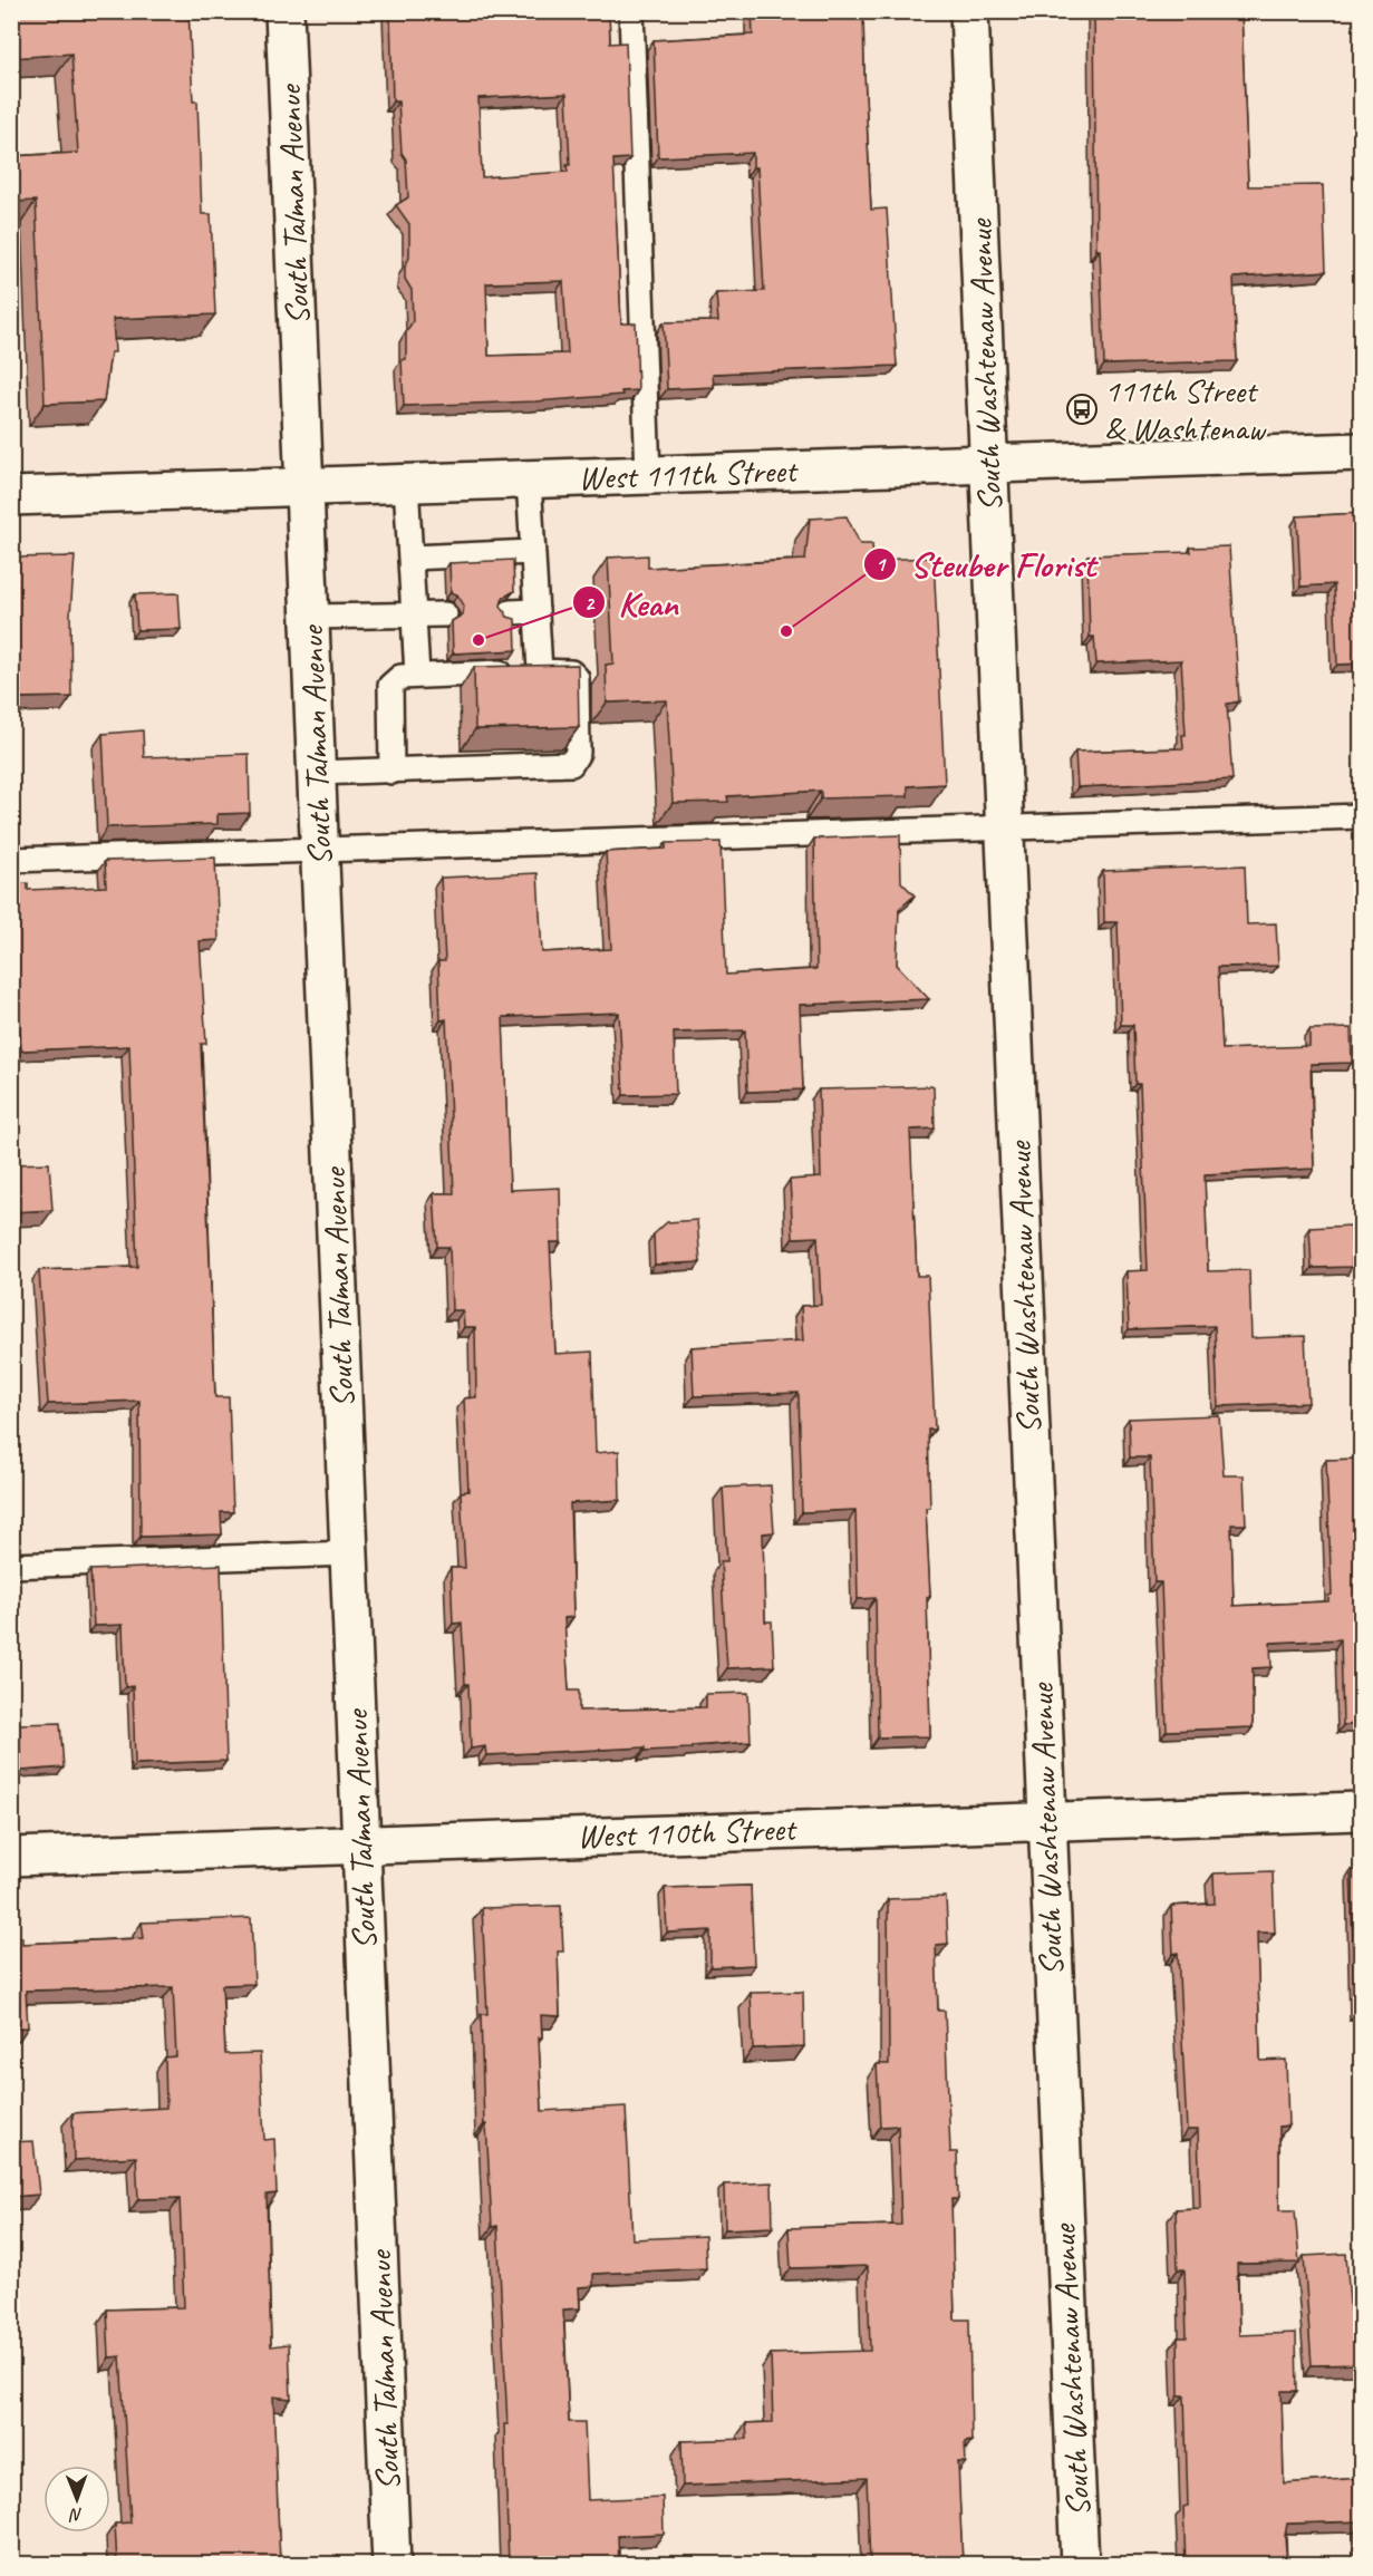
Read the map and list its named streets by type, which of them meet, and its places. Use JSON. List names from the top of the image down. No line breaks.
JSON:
{"streets":{"street":["South Talman Avenue","South Washtenaw Avenue","West 111th Street","West 110th Street"]},"crossings":[["South Talman Avenue","West 111th Street"],["South Talman Avenue","West 110th Street"],["South Washtenaw Avenue","West 111th Street"],["South Washtenaw Avenue","West 110th Street"]],"places":{"bus stop":["111th Street & Washtenaw"],"other":["Steuber Florist","Kean"]},"north":"bottom"}
